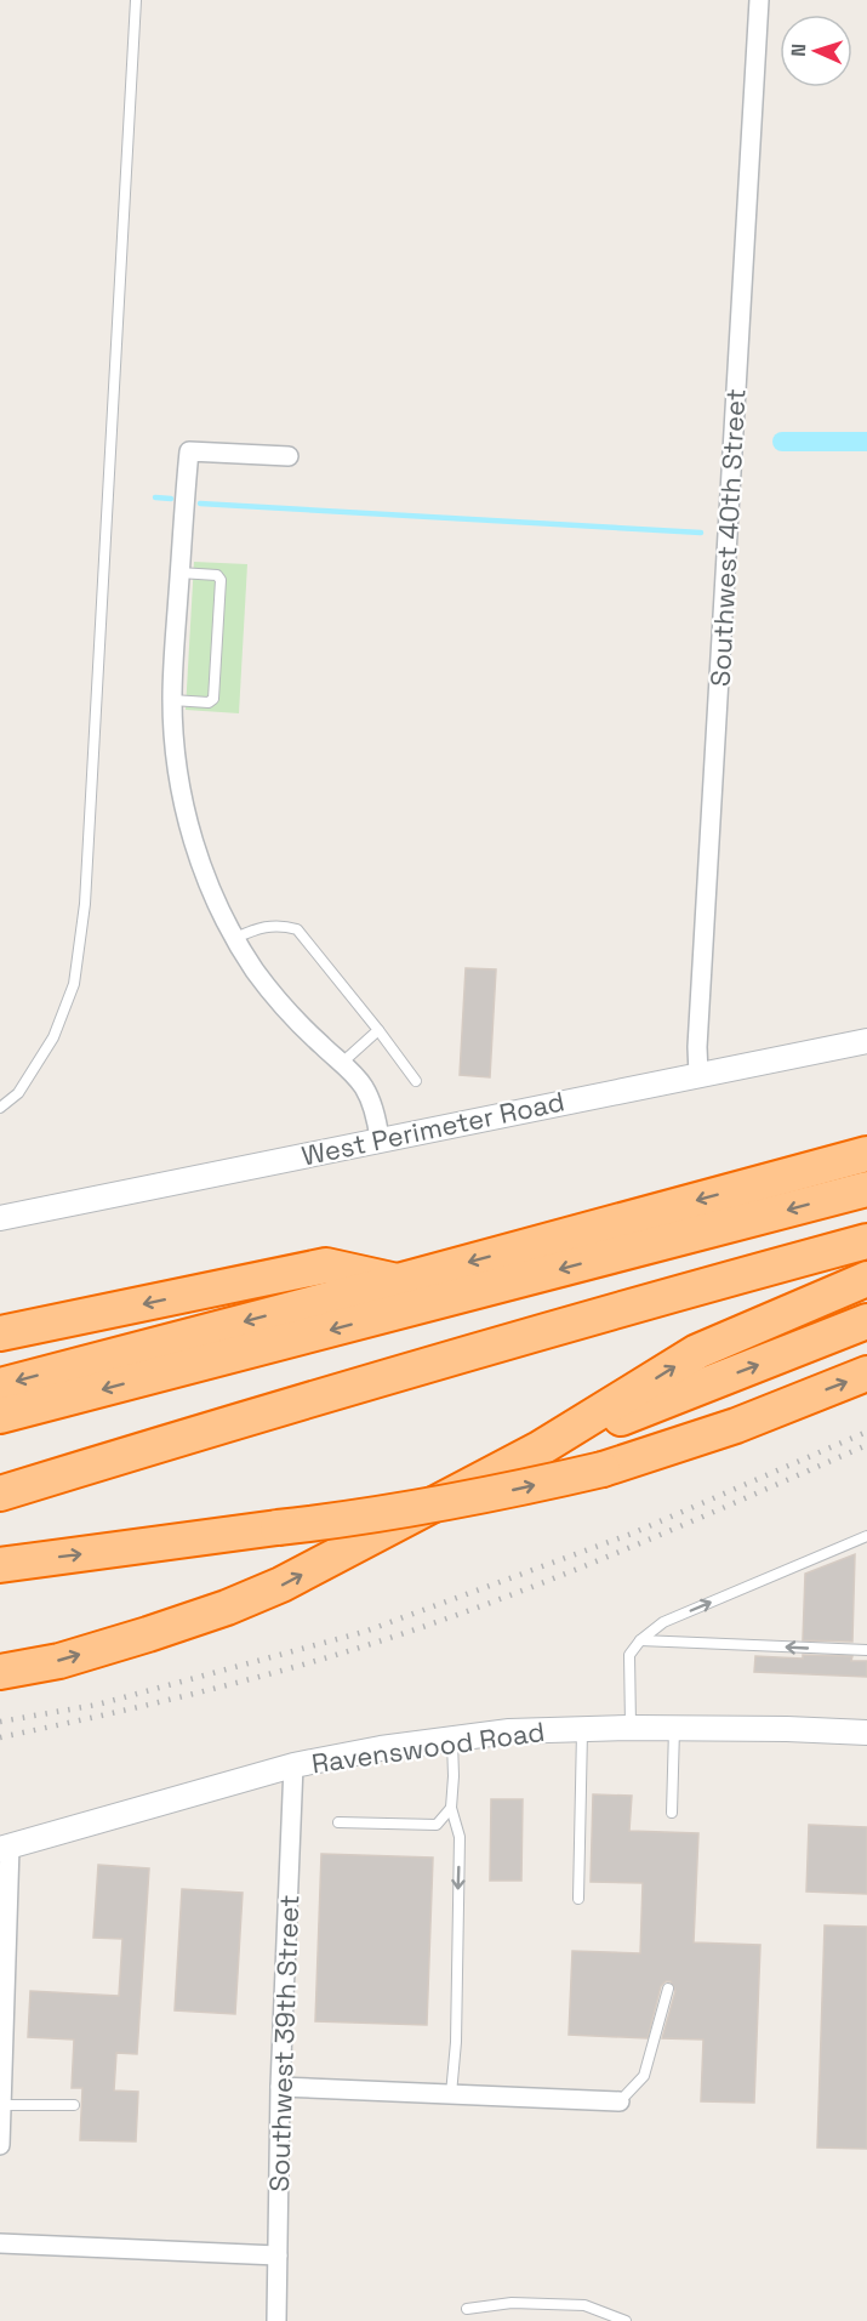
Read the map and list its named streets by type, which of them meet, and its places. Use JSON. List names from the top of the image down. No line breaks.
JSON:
{"streets":{"street":["Southwest 40th Street","West Perimeter Road","Ravenswood Road","Southwest 39th Street"]},"crossings":[["Southwest 40th Street","West Perimeter Road"],["Ravenswood Road","Southwest 39th Street"]],"north":"left"}
